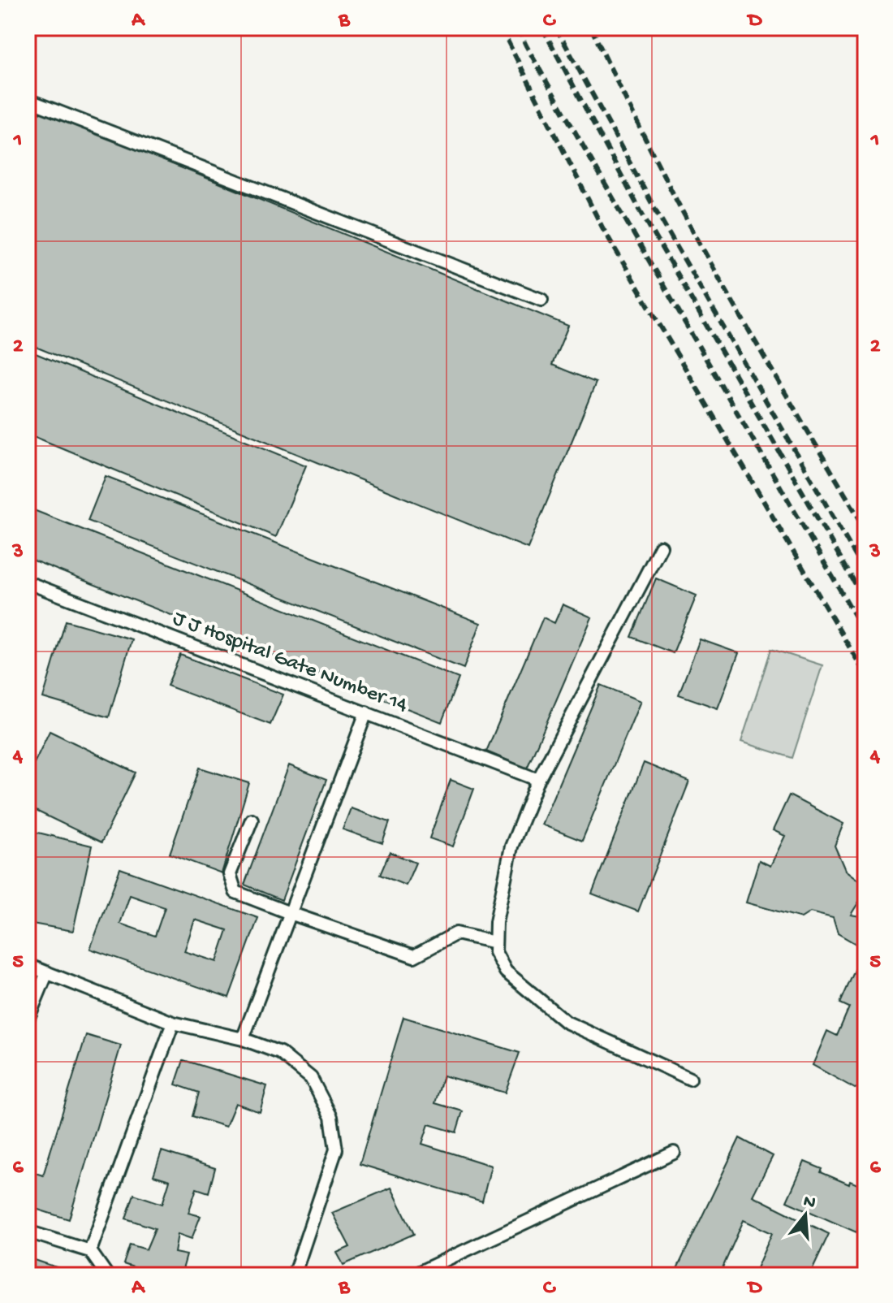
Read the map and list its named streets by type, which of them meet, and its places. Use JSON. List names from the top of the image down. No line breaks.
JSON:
{"streets":{"lane":["J J Hospital Gate Number 14"]},"north":"top","grid":{"columns":["A","B","C","D"],"rows":["1","2","3","4","5","6"]}}
